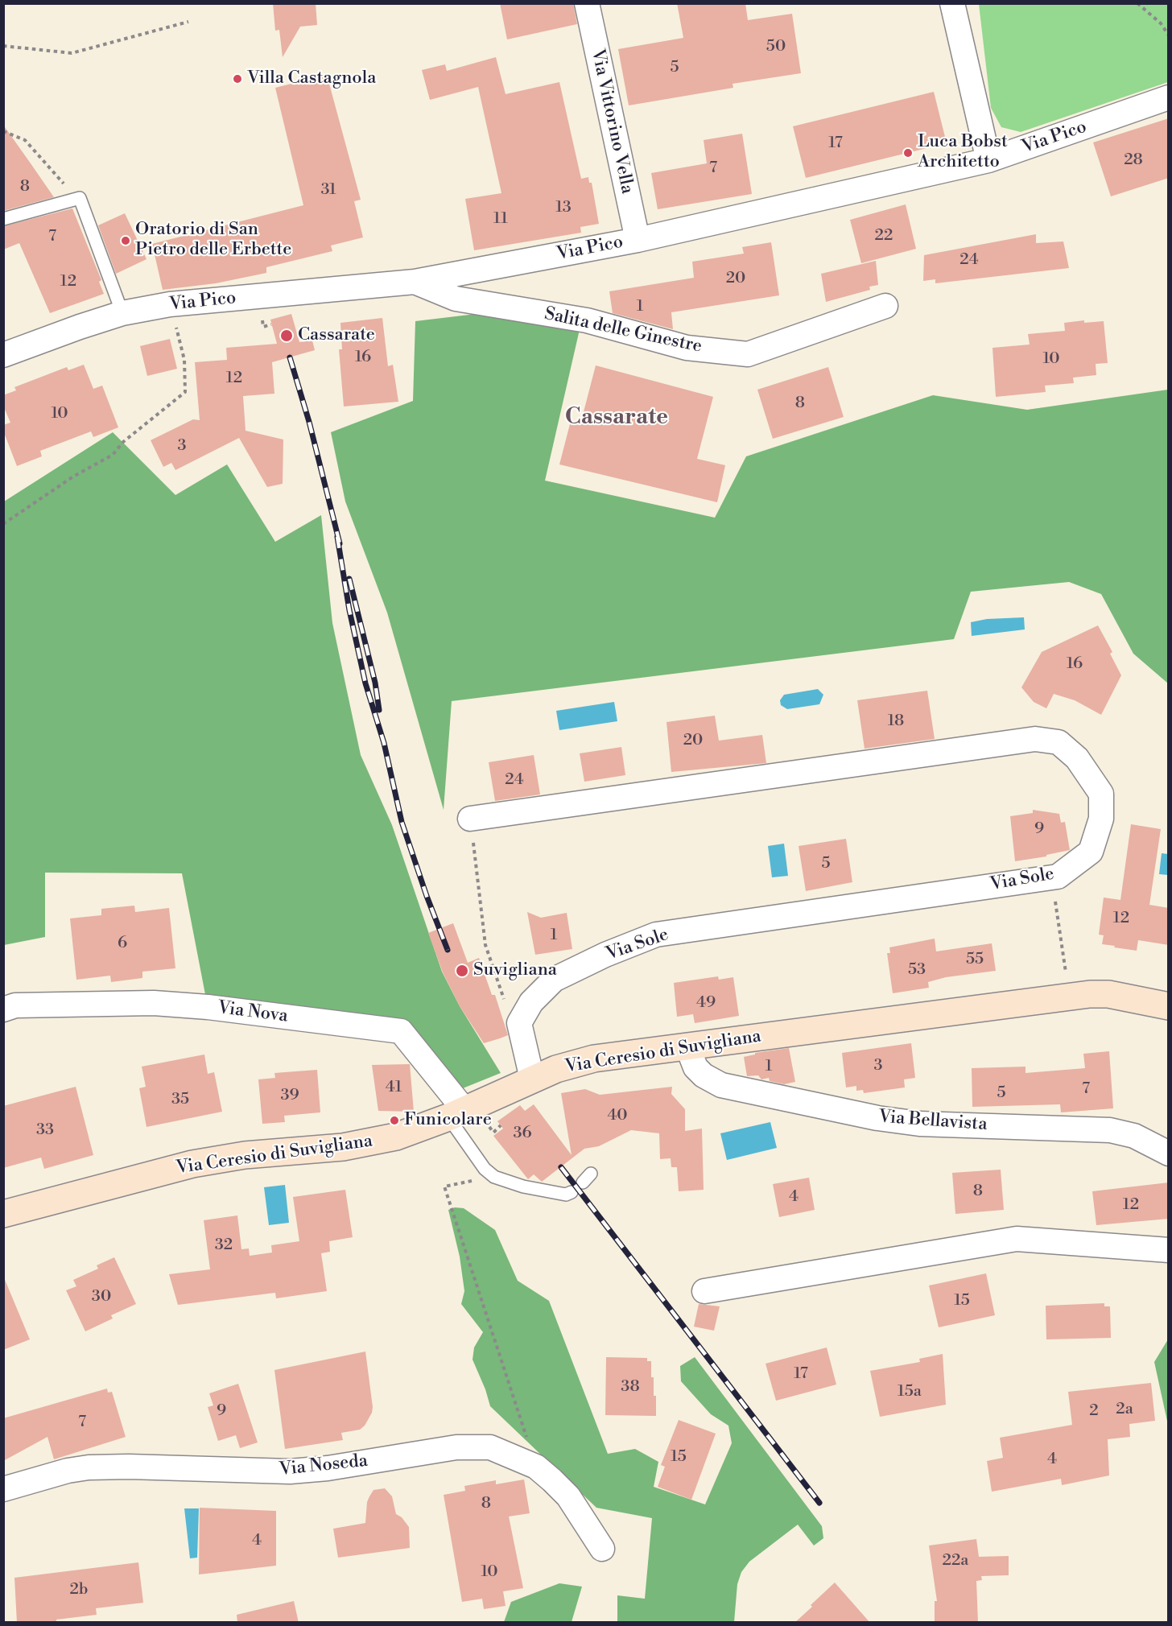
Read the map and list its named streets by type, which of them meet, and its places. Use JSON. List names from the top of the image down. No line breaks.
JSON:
{"streets":{"main road":["Via Ceresio di Suvigliana"],"street":["Via Vittorino Vella","Via Pico","Salita delle Ginestre","Via Sole","Via Nova","Via Bellavista","Via Noseda"]},"crossings":[["Via Vittorino Vella","Via Pico"],["Via Pico","Salita delle Ginestre"],["Via Sole","Via Ceresio di Suvigliana"],["Via Nova","Via Ceresio di Suvigliana"],["Via Ceresio di Suvigliana","Via Bellavista"]],"districts":["Cassarate"],"places":["Villa Castagnola","Luca Bobst Architetto","Oratorio di San Pietro delle Erbette","Cassarate","Suvigliana","Funicolare"],"house_numbers":["50","5","17","28","7","8","31","13","11","22","7","24","20","12","1","16","10","12","8","10","3","16","18","20","24","9","5","12","1","6","55","53","49","3","1","41","7","5","39","35","40","33","36","8","4","12","32","30","15","17","38","15a","2a","9","2","7","15","4","8","4","22a","10","2b"]}
